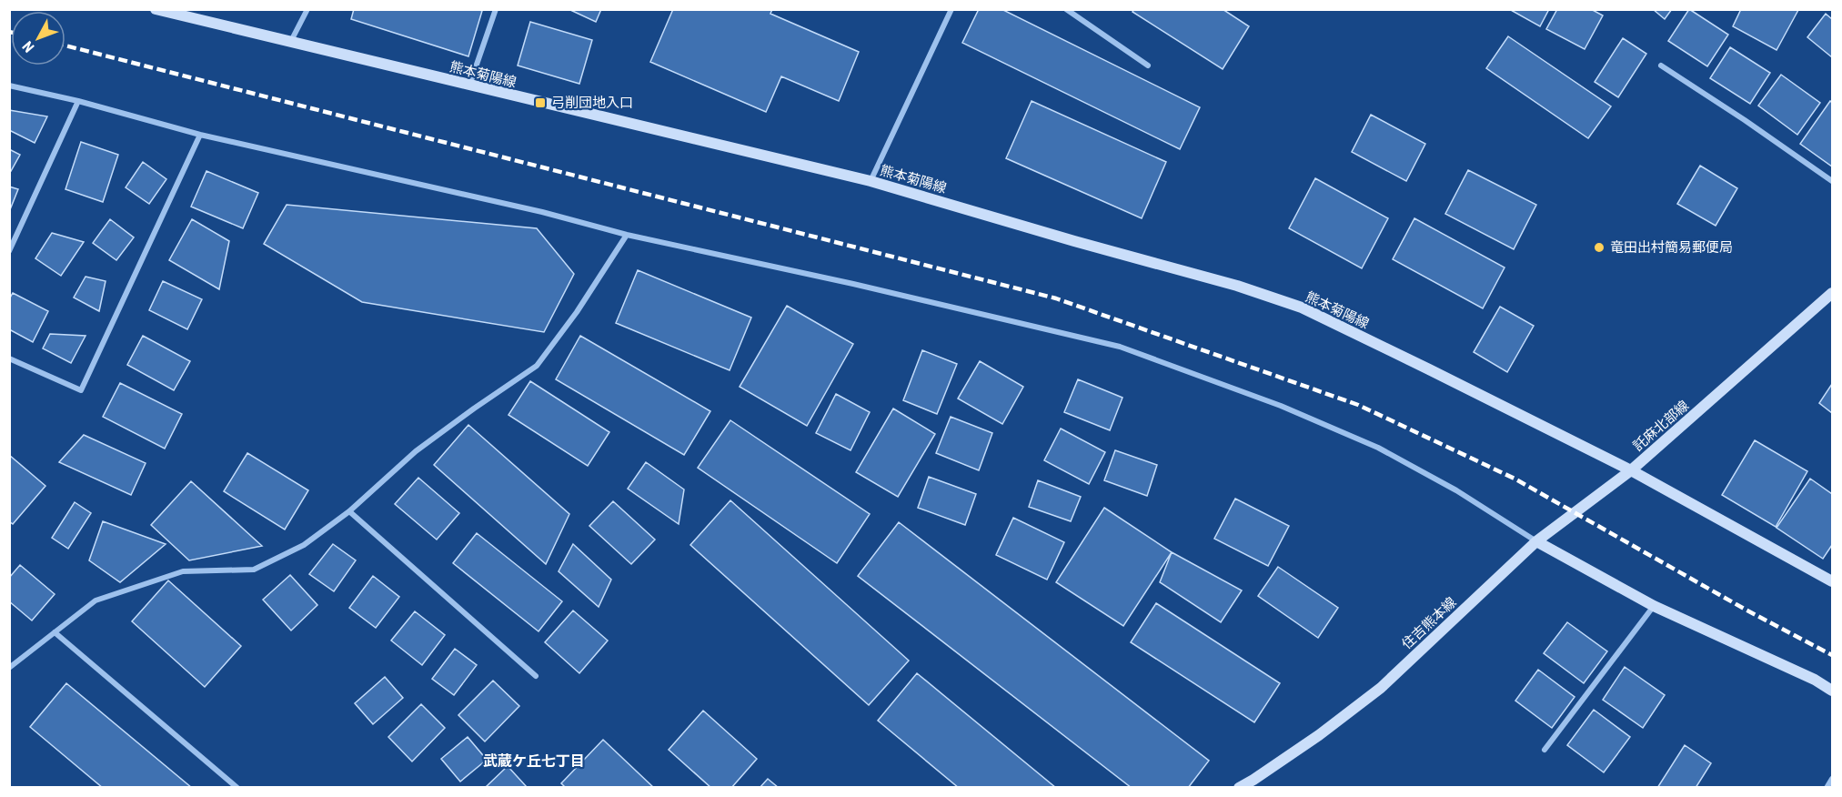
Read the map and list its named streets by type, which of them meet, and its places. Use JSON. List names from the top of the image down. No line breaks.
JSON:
{"streets":{"main road":["熊本菊陽線","託麻北部線","住吉熊本線"]},"crossings":[["熊本菊陽線","託麻北部線"],["熊本菊陽線","住吉熊本線"],["託麻北部線","住吉熊本線"]],"districts":["武蔵ケ丘七丁目"],"places":{"transit":["弓削団地入口"],"other":["竜田出村簡易郵便局"]},"north":"bottom left"}
